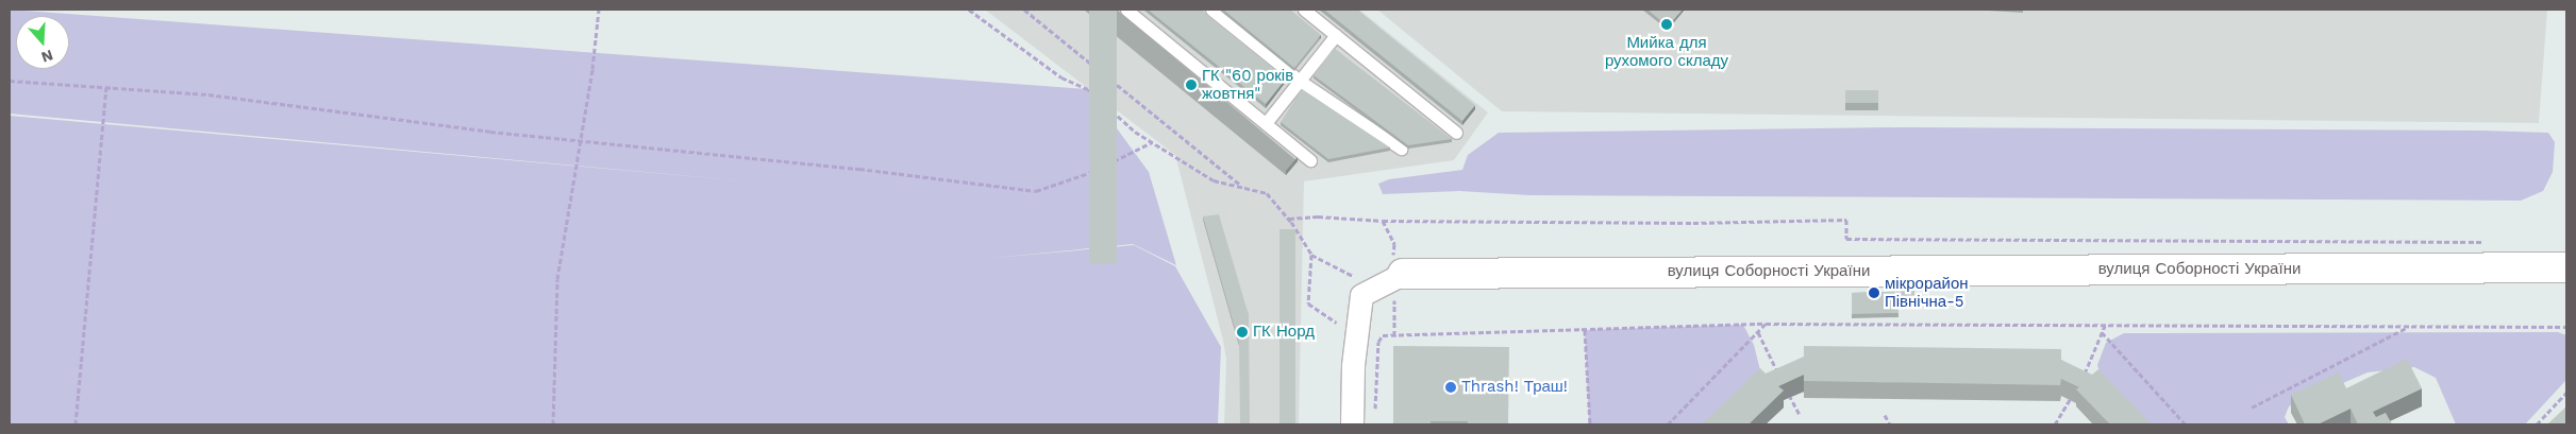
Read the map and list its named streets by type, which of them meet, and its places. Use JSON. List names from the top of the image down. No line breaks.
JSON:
{"streets":{"street":["вулиця Соборності України"]},"places":["Мийка для рухомого складу","ГК \"60 років жовтня\"","мікрорайон Північна-5","ГК Норд","Thrash! Траш!"],"north":"bottom"}
